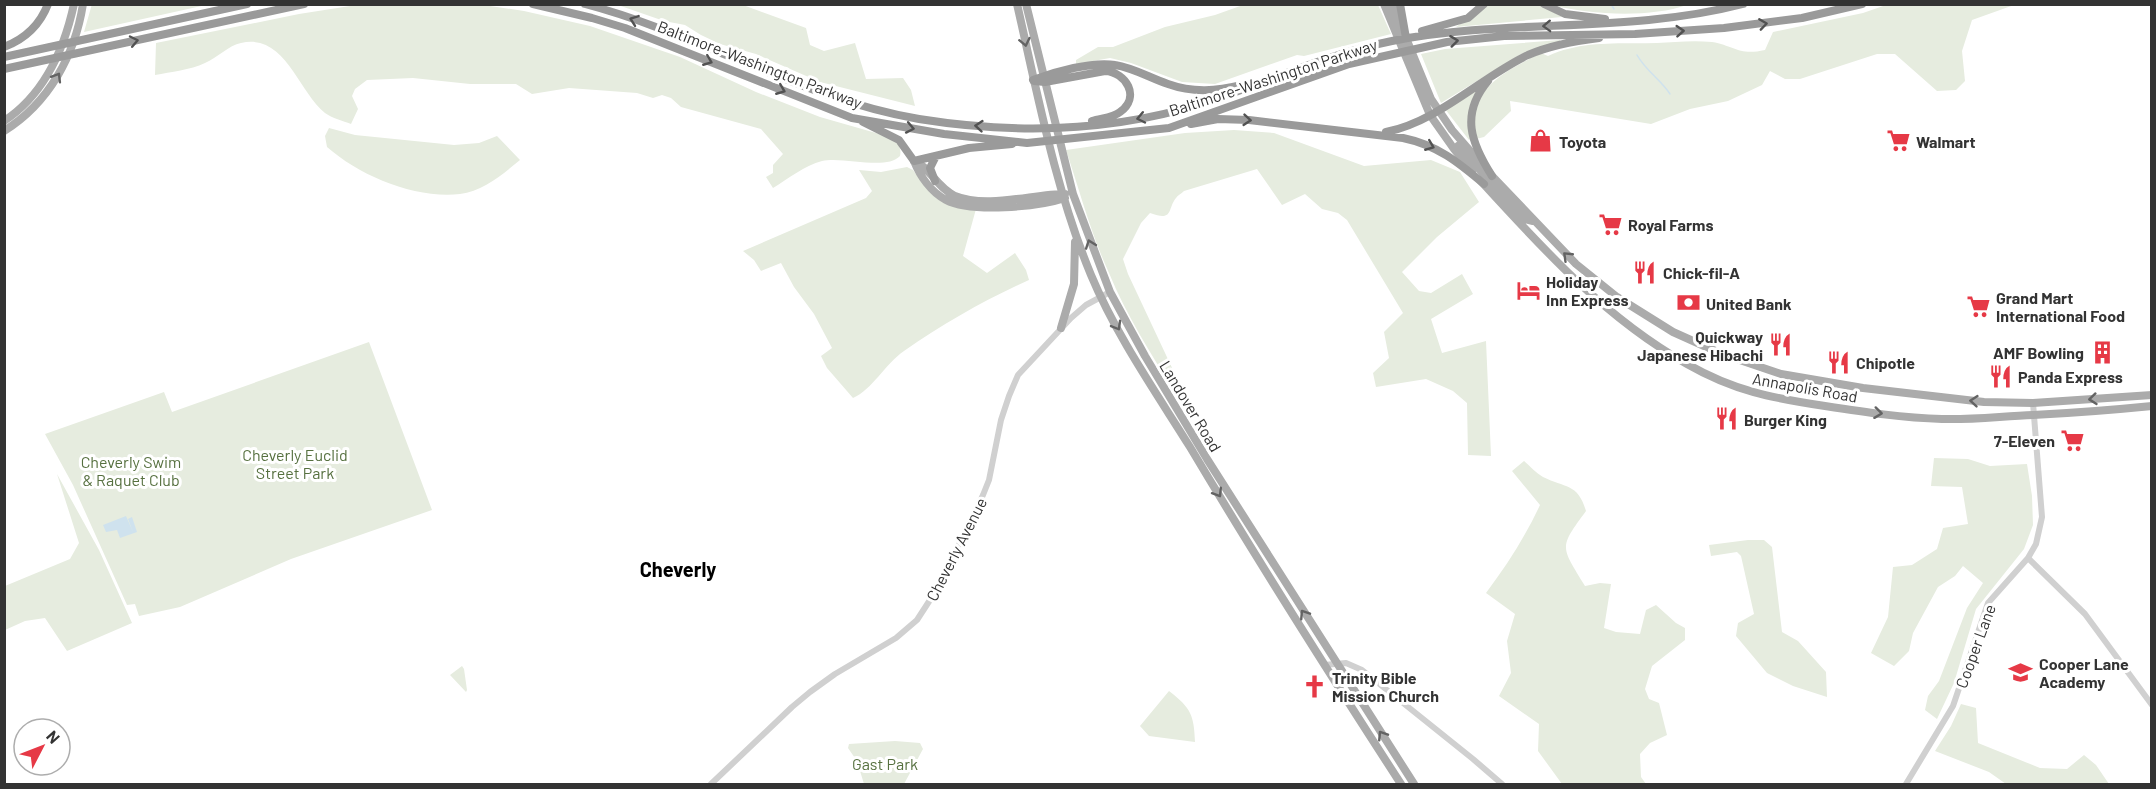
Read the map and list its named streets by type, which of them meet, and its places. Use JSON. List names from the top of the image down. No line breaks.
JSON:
{"streets":{"highway":["Baltimore-Washington Parkway"],"main road":["Annapolis Road","Landover Road"],"street":["Cheverly Avenue","Cooper Lane"]},"crossings":[["Annapolis Road","Cooper Lane"],["Landover Road","Cheverly Avenue"]],"districts":["Cheverly"],"parks":["Cheverly Euclid Street Park","Cheverly Swim & Raquet Club","Gast Park"],"places":{"shop":["Toyota"],"supermarket":["Walmart","Royal Farms","Grand Mart International Food","7-Eleven"],"restaurant":["Chick-fil-A","Quickway Japanese Hibachi","Chipotle","Panda Express","Burger King"],"hotel":["Holiday Inn Express"],"bank":["United Bank"],"building":["AMF Bowling"],"school or university":["Cooper Lane Academy"],"church":["Trinity Bible Mission Church"]},"north":"top right"}
